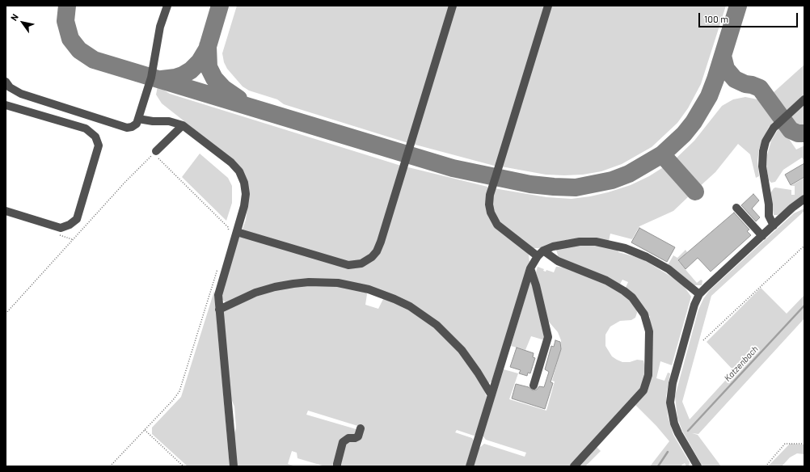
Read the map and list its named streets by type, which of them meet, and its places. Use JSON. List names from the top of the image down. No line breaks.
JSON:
{"water":["Katzenbach"],"scale_bar":"100 m","north":"top left"}
